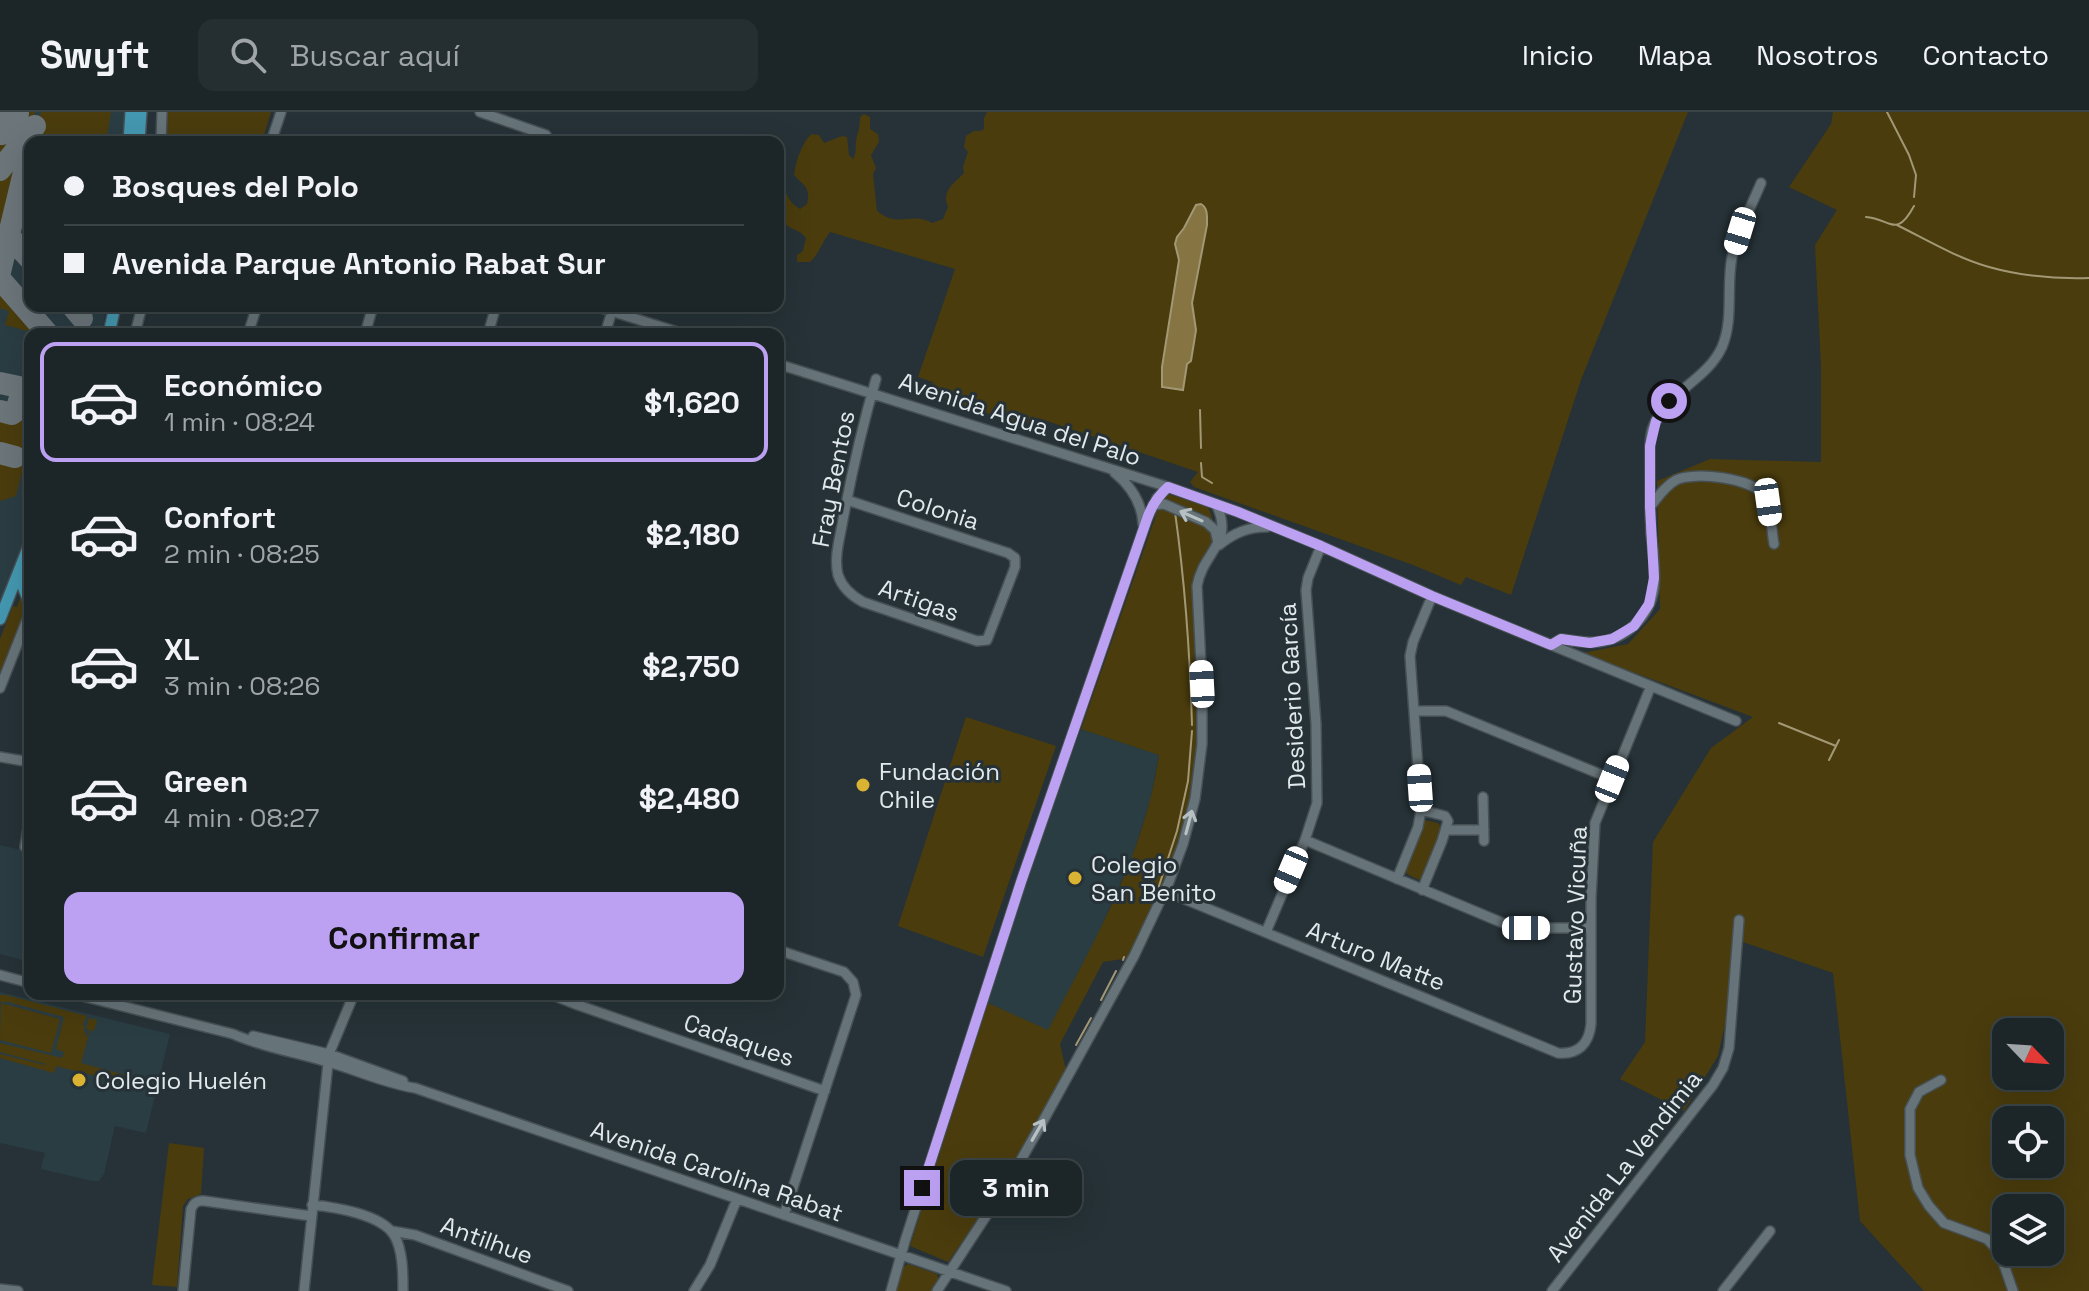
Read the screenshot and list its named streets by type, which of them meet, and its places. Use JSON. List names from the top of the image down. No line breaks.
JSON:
{"streets":{"street":["Avenida Agua del Palo","Fray Bentos","Colonia","Artigas","Desiderio García","Gustavo Vicuña","Arturo Matte","Cadaques","Avenida La Vendimia","Avenida Carolina Rabat","Antilhue"]},"crossings":[["Avenida Agua del Palo","Fray Bentos"],["Avenida Agua del Palo","Desiderio García"],["Avenida Agua del Palo","Gustavo Vicuña"],["Fray Bentos","Colonia"],["Fray Bentos","Artigas"],["Colonia","Artigas"],["Desiderio García","Arturo Matte"],["Gustavo Vicuña","Arturo Matte"]],"places":["Fundación Chile","Colegio San Benito","Colegio Huelén"],"north":"bottom right","page":{"header":"Swyft","search":"Buscar aquí","nav":["Inicio","Mapa","Nosotros","Contacto"],"banner":["Bosques del Polo","Avenida Parque Antonio Rabat Sur"],"list":[{"name":"Económico","note":"1 min · 08:24","value":"$1,620"},{"name":"Confort","note":"2 min · 08:25","value":"$2,180"},{"name":"XL","note":"3 min · 08:26","value":"$2,750"},{"name":"Green","note":"4 min · 08:27","value":"$2,480"}],"buttons":"Confirmar","bubble":"3 min"}}
